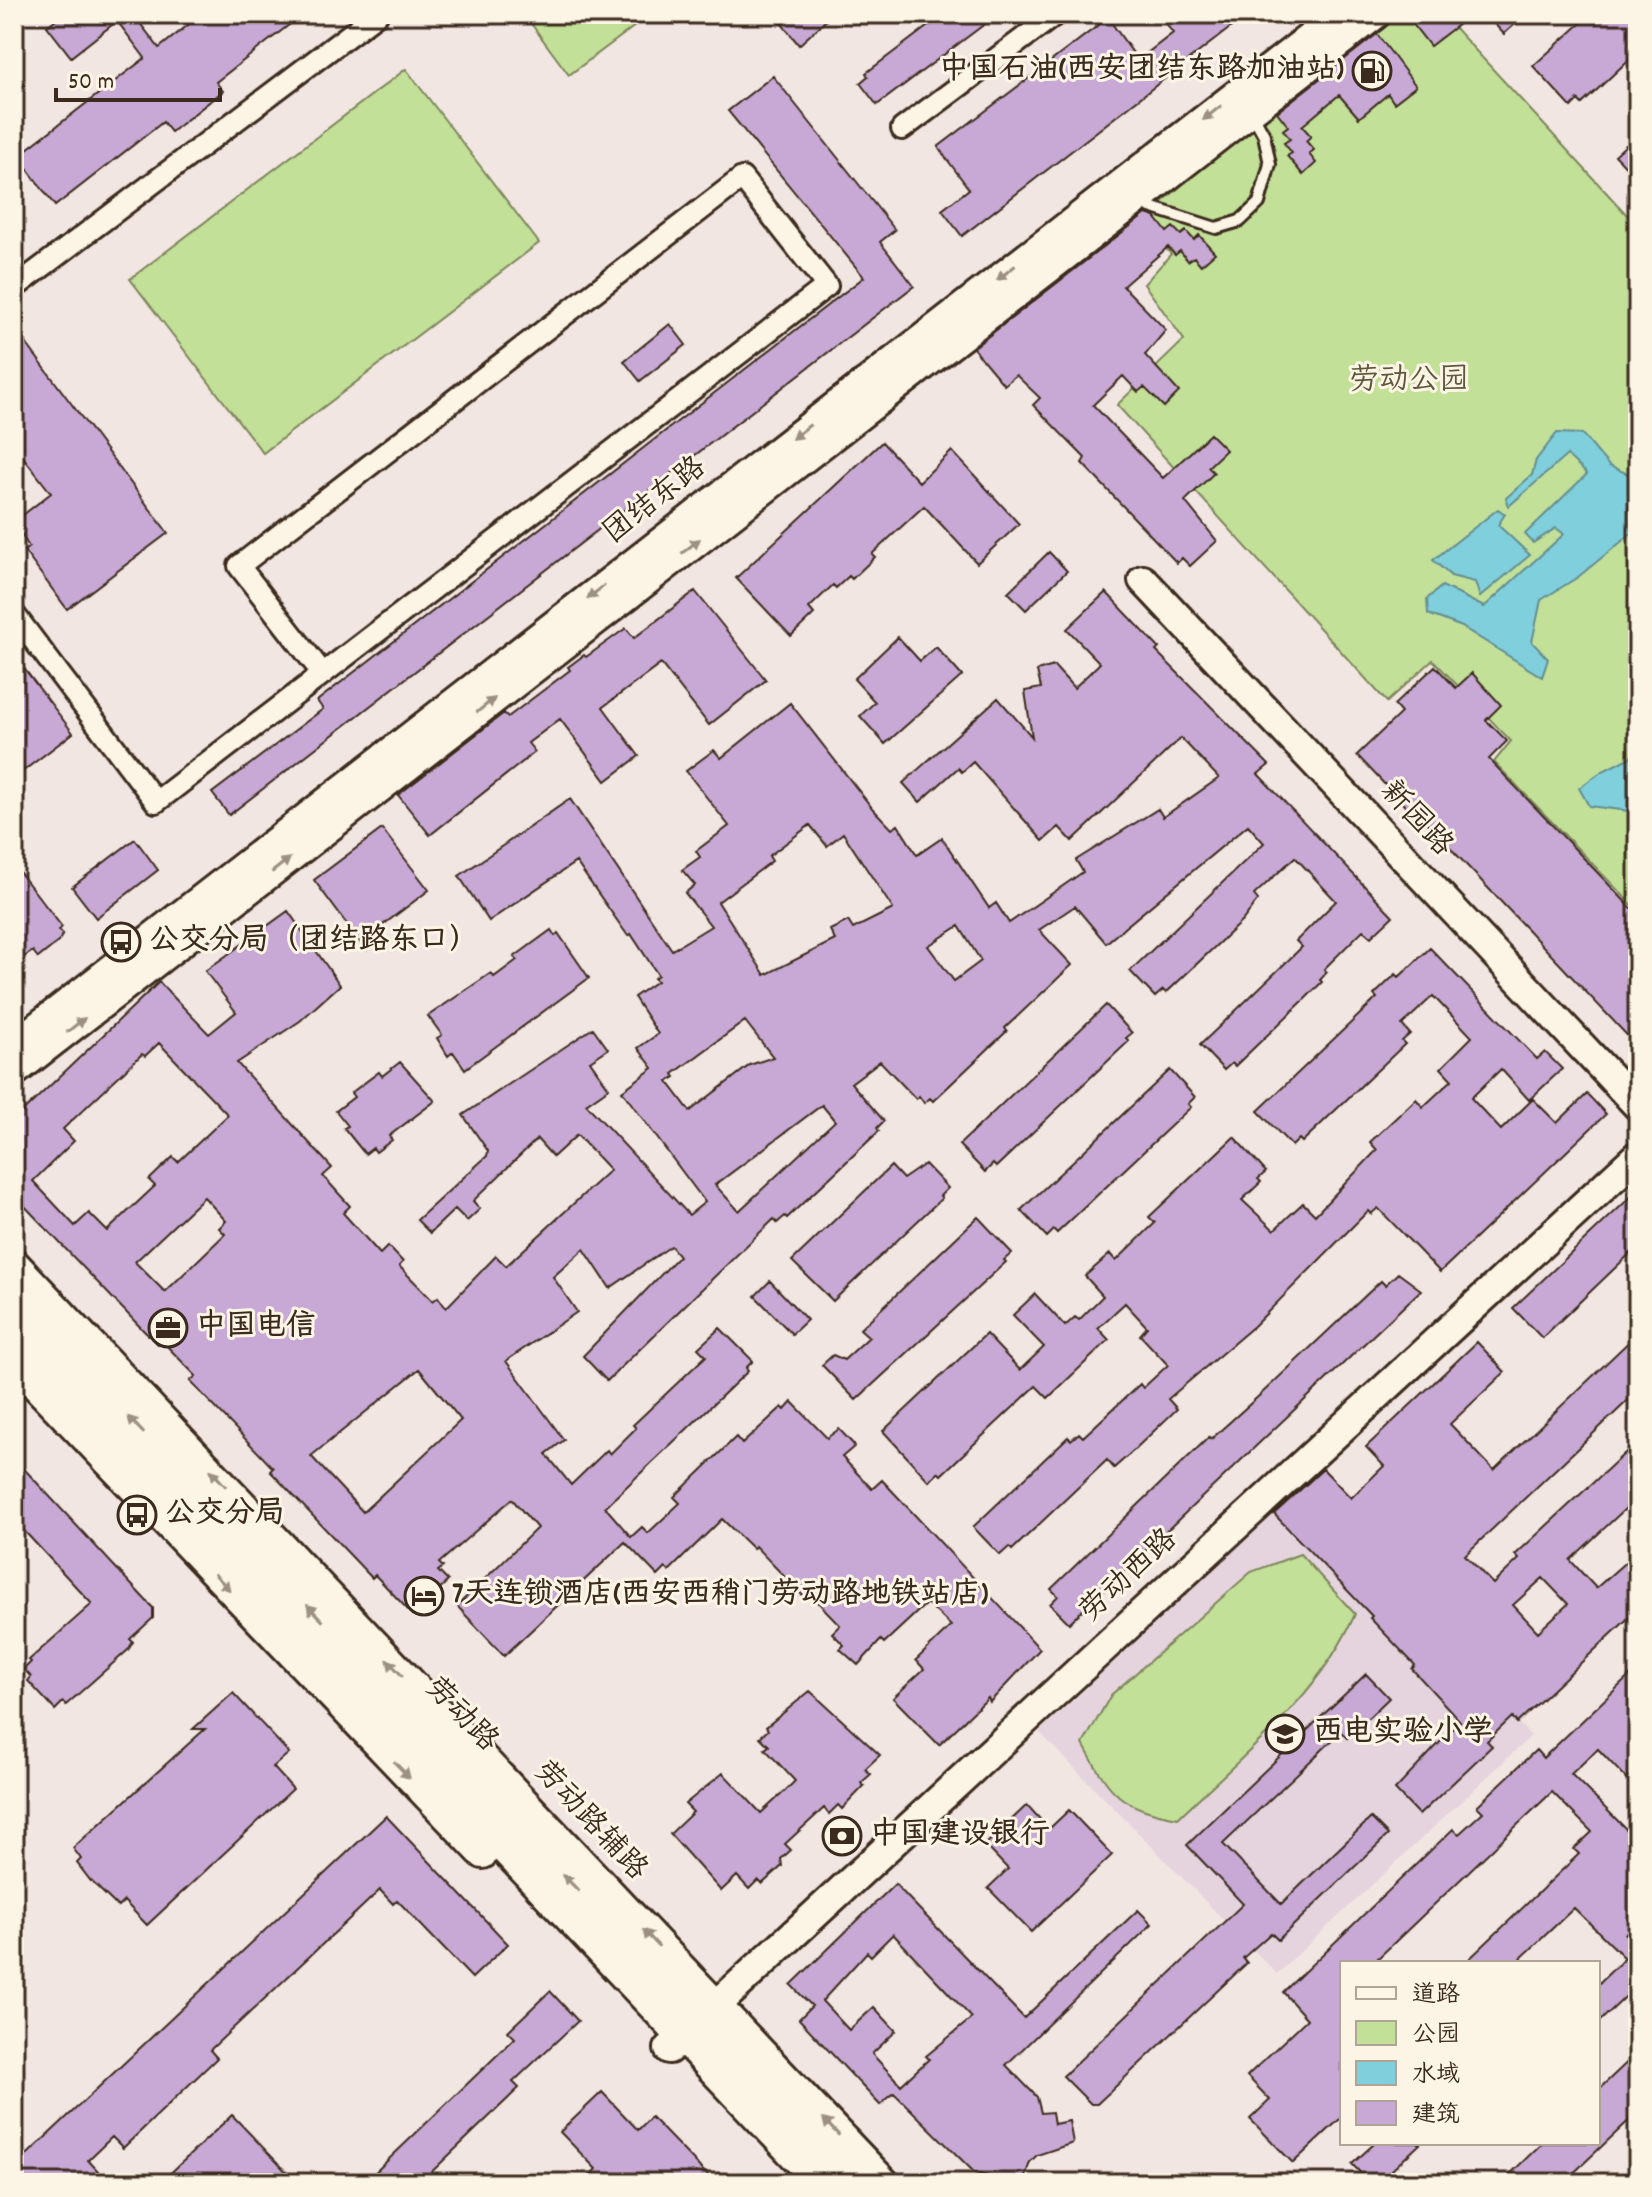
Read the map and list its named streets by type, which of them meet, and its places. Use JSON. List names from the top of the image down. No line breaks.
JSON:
{"streets":{"street":["团结东路","新园路","劳动西路","劳动路"]},"crossings":[["劳动西路","劳动路"]],"parks":["劳动公园"],"places":{"fuel station":["中国石油(西安团结东路加油站)"],"bus stop":["公交分局（团结路东口）","公交分局"],"office":["中国电信"],"hotel":["7天连锁酒店(西安西稍门劳动路地铁站店)"],"school or university":["西电实验小学"],"bank":["中国建设银行"]},"legend":["道路","公园","水域","建筑"],"scale_bar":"50 m"}
